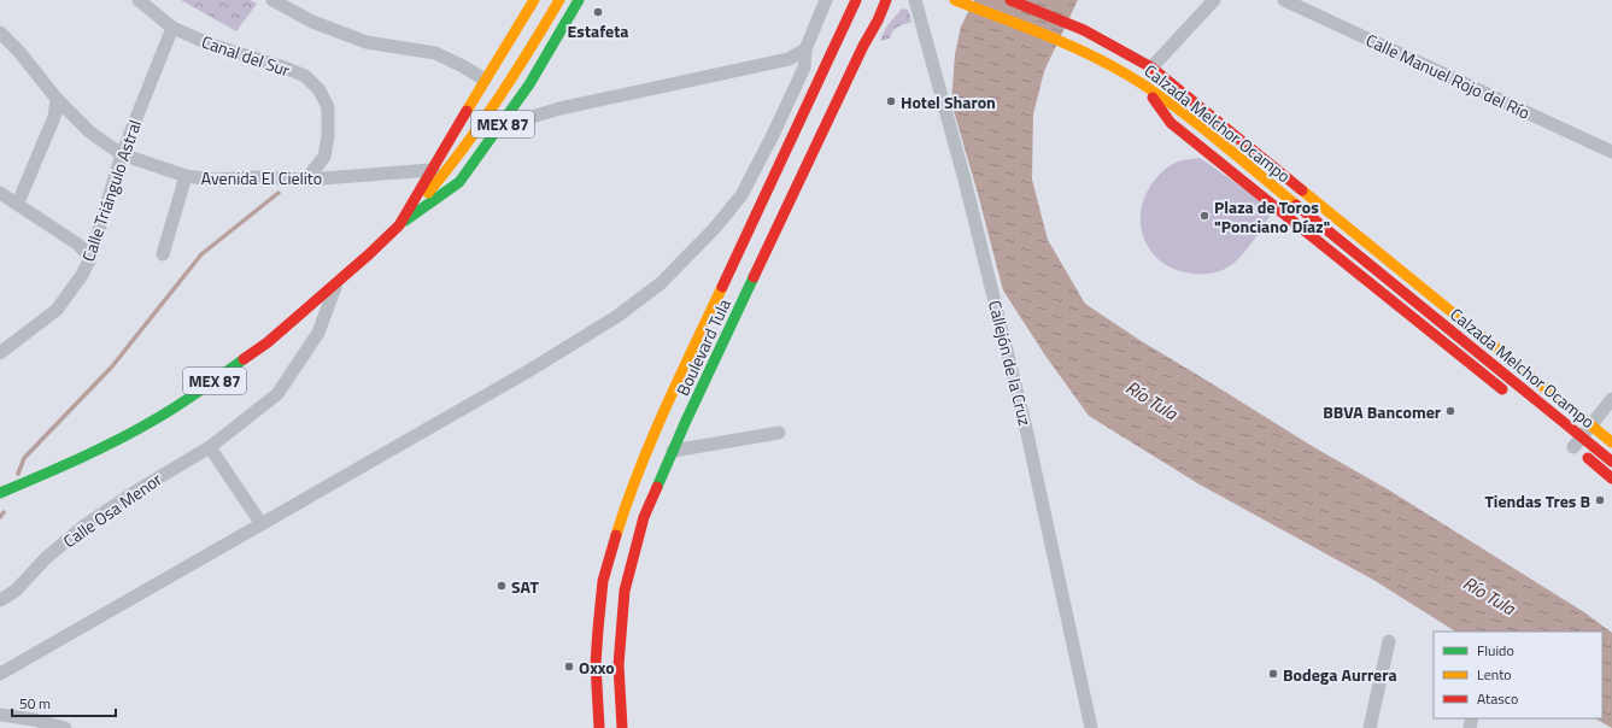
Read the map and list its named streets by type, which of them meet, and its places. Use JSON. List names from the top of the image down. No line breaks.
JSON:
{"streets":{"main road":["Calzada Melchor Ocampo","MEX 87","Boulevard Tula"],"street":["Canal del Sur","Calle Manuel Rojo del Río","Avenida El Cielito","Calle Triángulo Astral","Callejón de la Cruz","Calle Osa Menor"]},"crossings":[["Canal del Sur","Avenida El Cielito"],["Canal del Sur","Calle Triángulo Astral"],["MEX 87","Avenida El Cielito"],["MEX 87","Calle Osa Menor"],["Avenida El Cielito","Calle Triángulo Astral"]],"water":["Río Tula"],"places":["Estafeta","Hotel Sharon","Plaza de Toros \"Ponciano Díaz\"","BBVA Bancomer","Tiendas Tres B","SAT","Oxxo","Bodega Aurrera"],"legend":["Fluido","Lento","Atasco"],"scale_bar":"50 m"}
